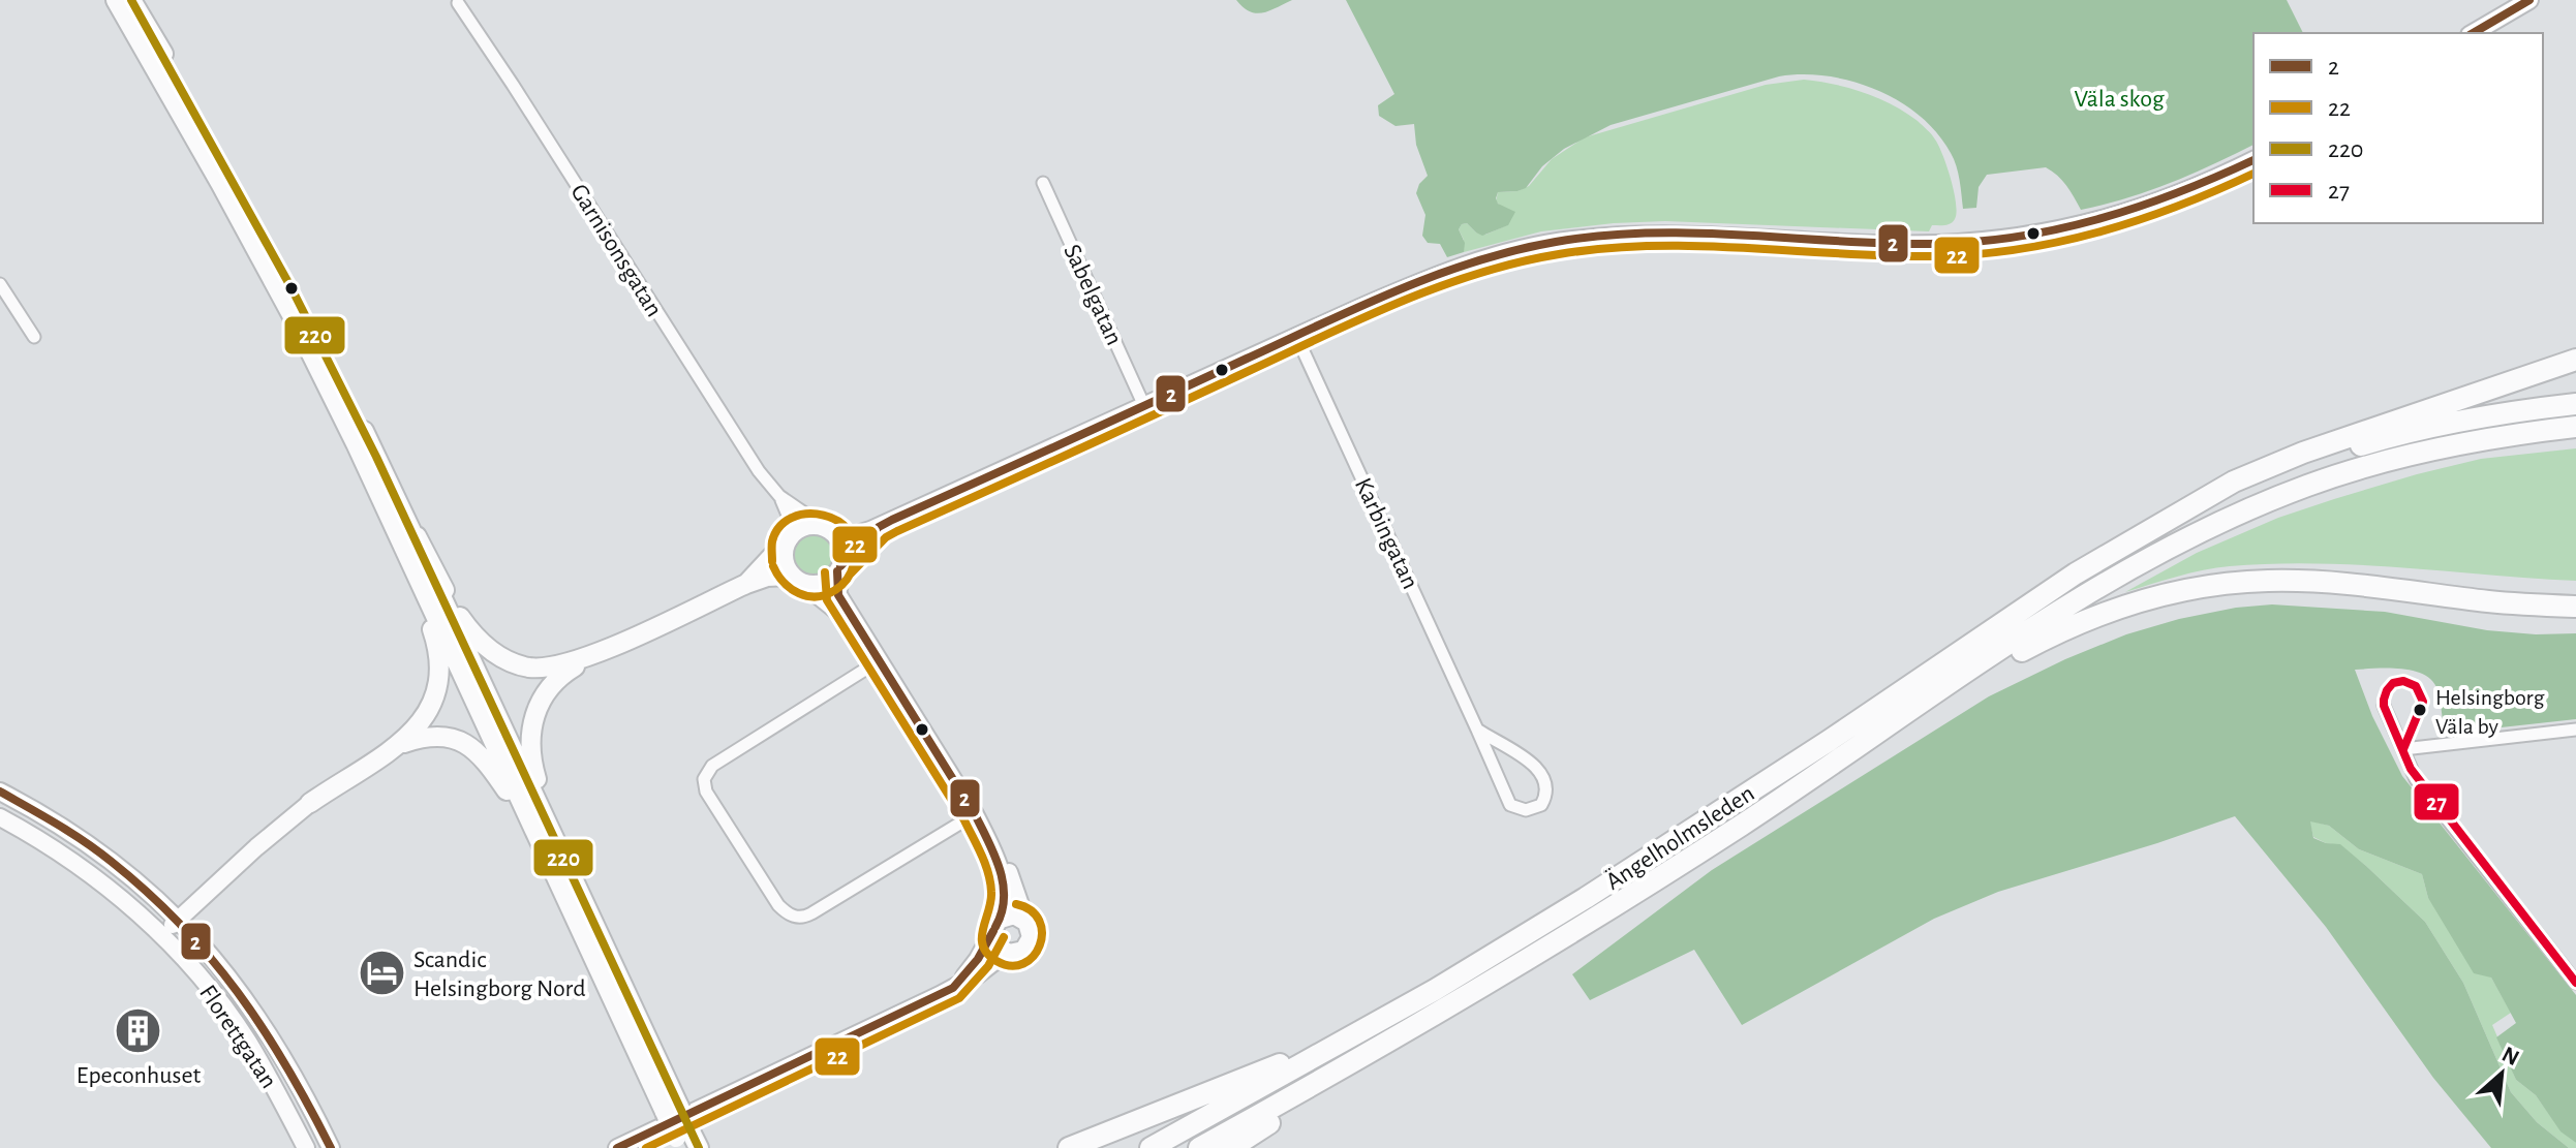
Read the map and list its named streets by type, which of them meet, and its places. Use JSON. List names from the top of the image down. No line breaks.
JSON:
{"streets":{"highway":["Ängelholmsleden"],"street":["Garnisonsgatan","Sabelgatan","Karbingatan","Florettgatan"]},"parks":["Väla skog"],"places":{"other":["Helsingborg Väla by"],"hotel":["Scandic Helsingborg Nord"],"building":["Epeconhuset"]},"lines":["transit line 2","transit line 220","transit line 22","transit line 27"],"legend":["2","22","220","27"],"north":"top right"}
